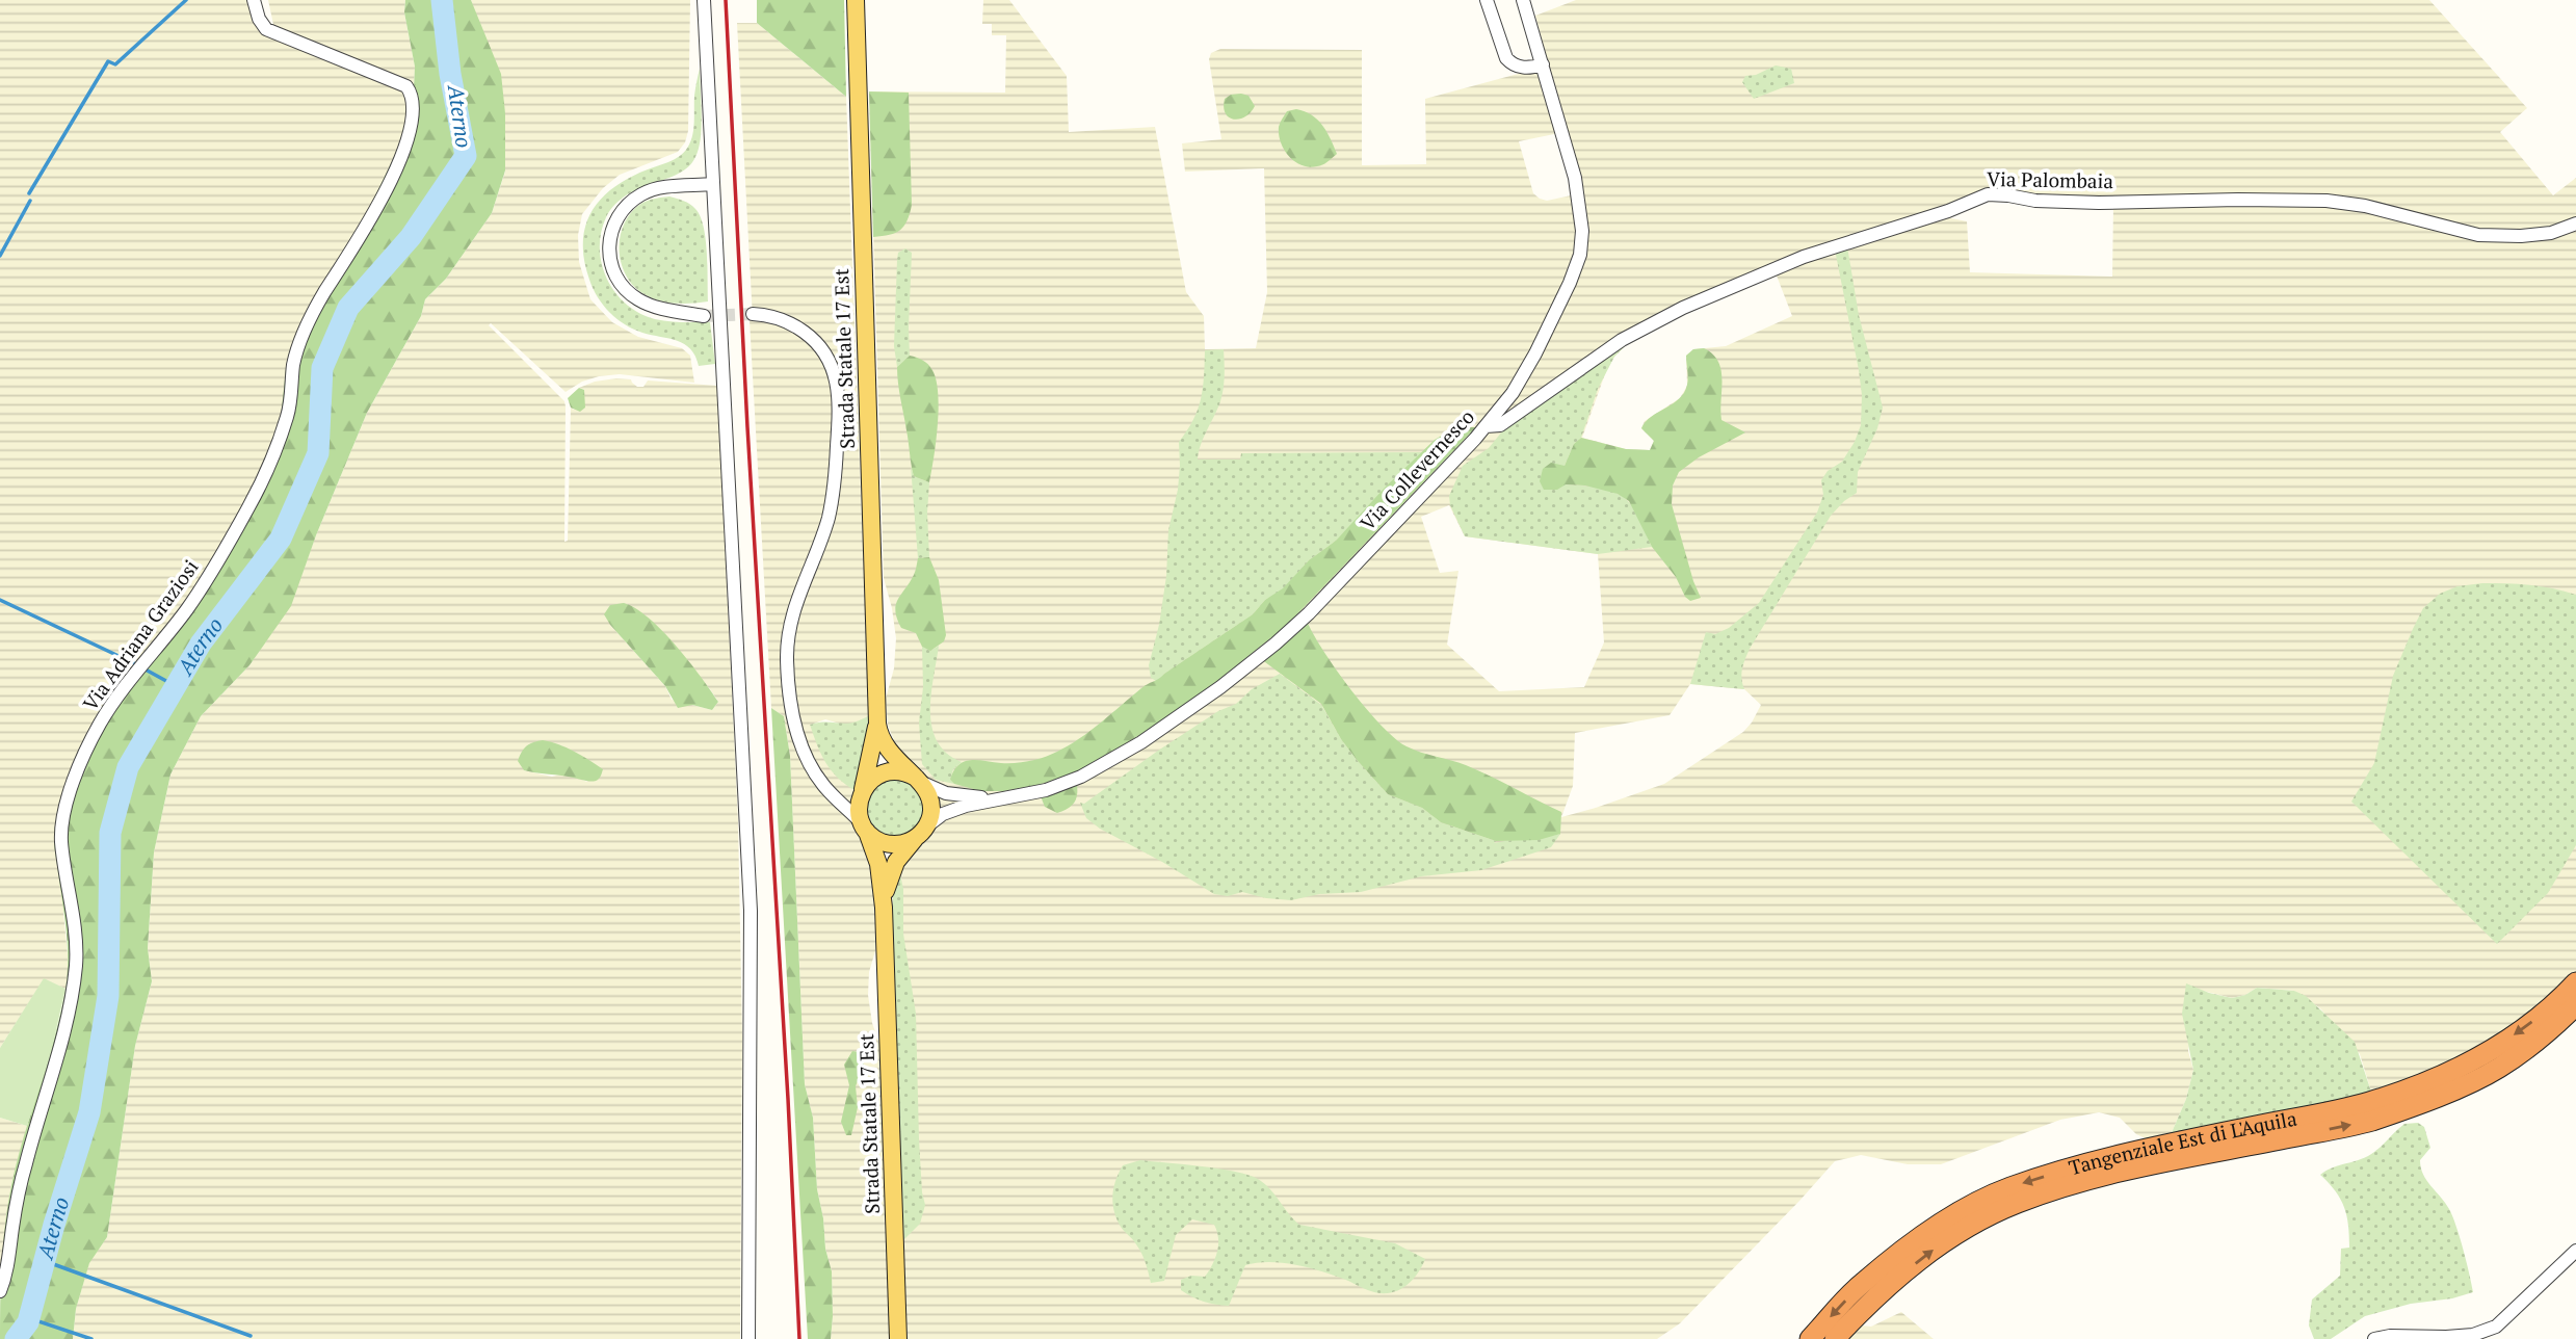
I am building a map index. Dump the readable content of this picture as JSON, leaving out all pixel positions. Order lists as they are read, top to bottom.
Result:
{
  "streets": {
    "highway": ["Tangenziale Est di L'Aquila"],
    "main road": ["Strada Statale 17 Est"],
    "street": ["Via Palombaia", "Via Collevernesco", "Via Adriana Graziosi"]
  },
  "crossings": [
    ["Via Palombaia", "Via Collevernesco"],
    ["Strada Statale 17 Est", "Via Collevernesco"]
  ],
  "water": ["Aterno"]
}
